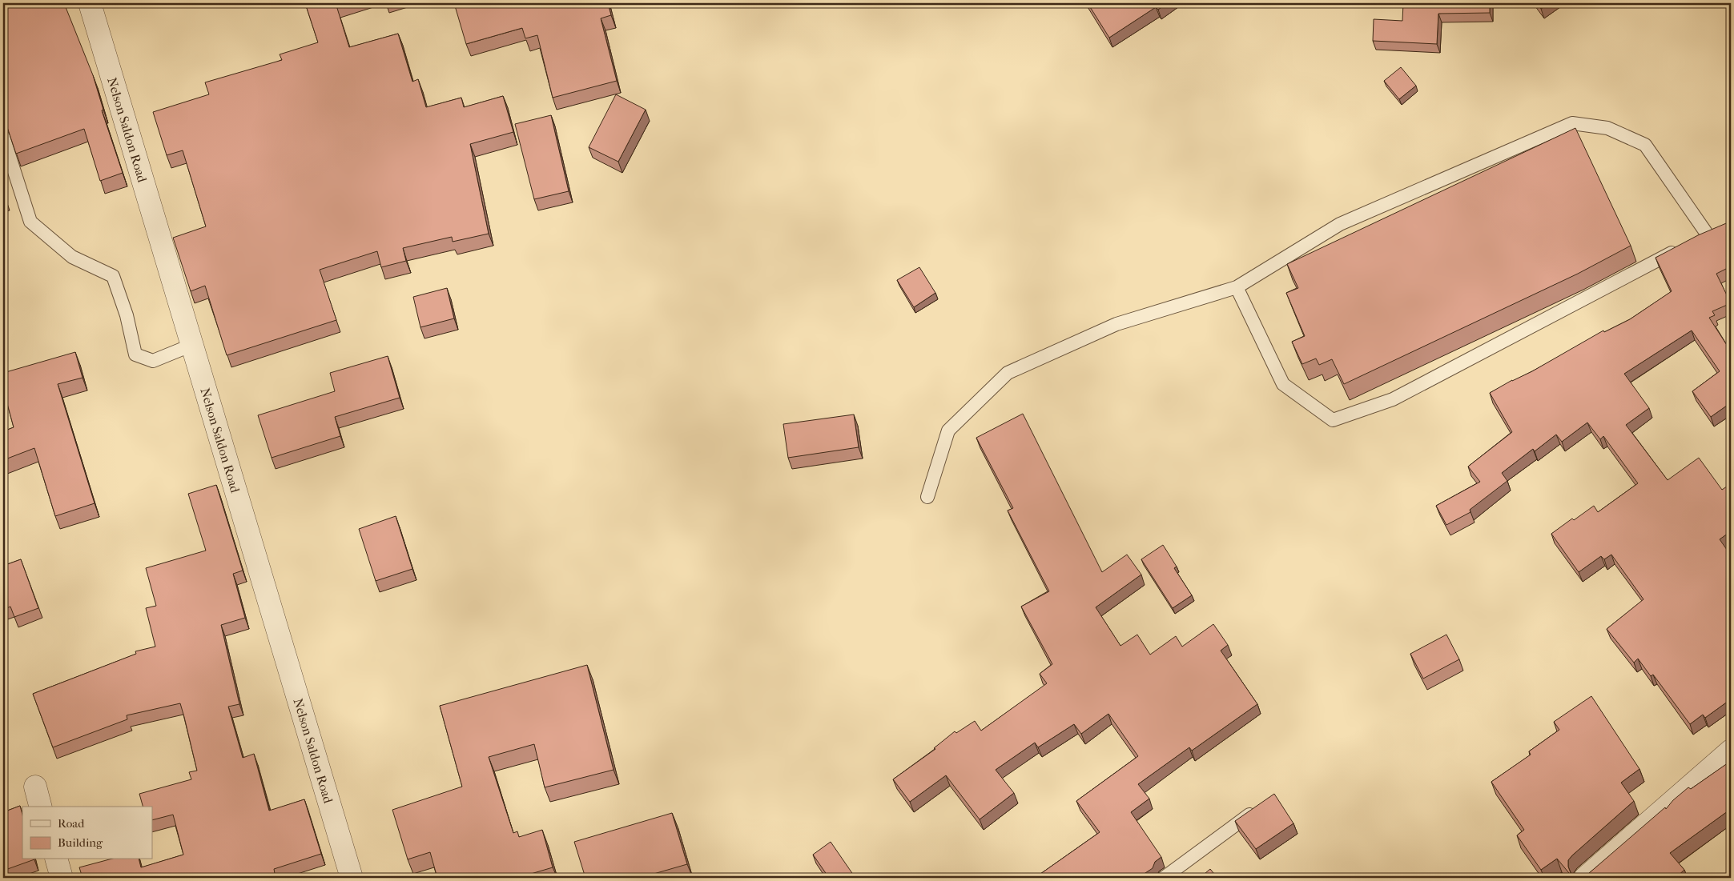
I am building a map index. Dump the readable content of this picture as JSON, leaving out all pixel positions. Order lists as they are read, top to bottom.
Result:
{
  "streets": {
    "street": ["Nelson Saldon Road"]
  },
  "legend": ["Road", "Building"]
}
